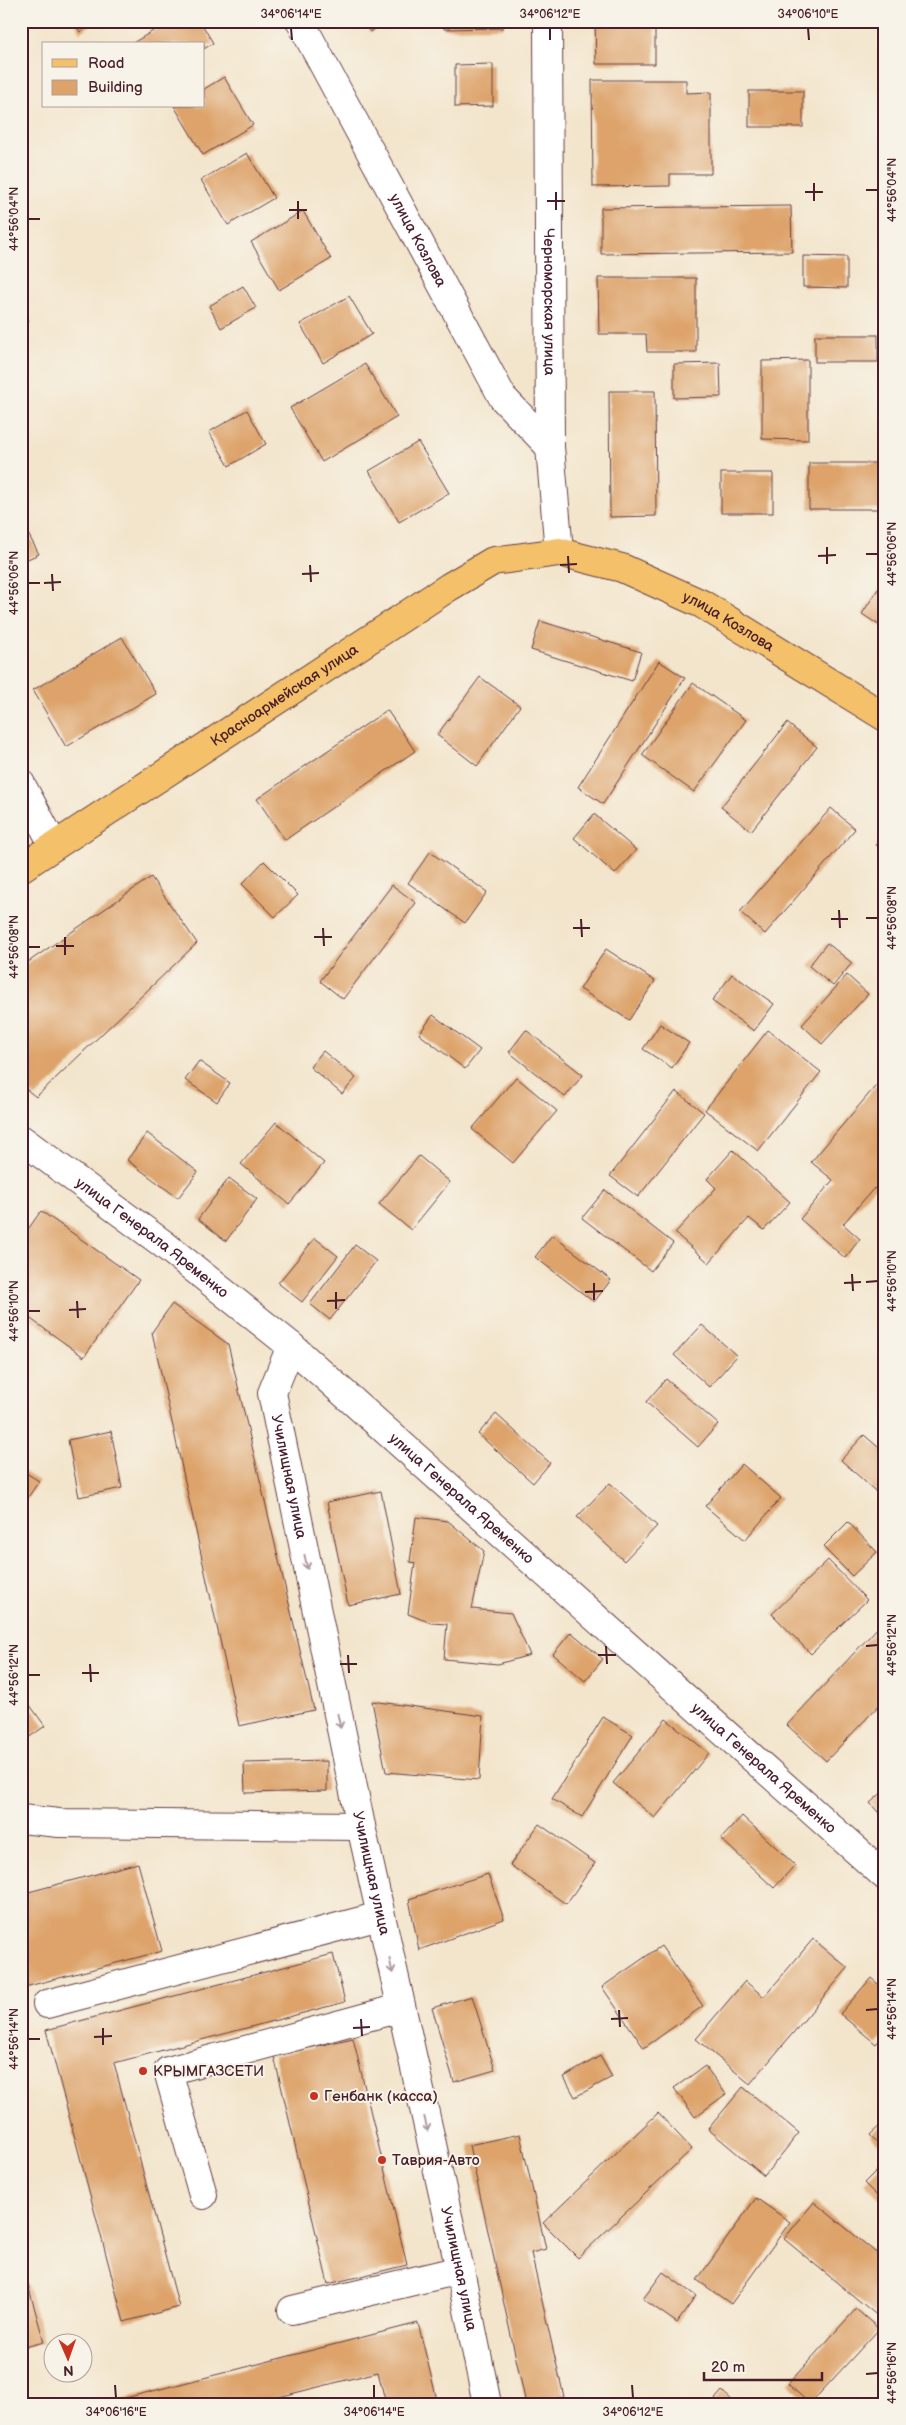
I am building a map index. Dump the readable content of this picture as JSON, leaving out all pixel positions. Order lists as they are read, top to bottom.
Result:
{
  "streets": {
    "main road": ["улица Козлова", "Красноармейская улица"],
    "street": ["Черноморская улица", "улица Генерала Яременко", "Училищная улица"]
  },
  "crossings": [
    ["улица Козлова", "Черноморская улица"],
    ["улица Козлова", "Красноармейская улица"],
    ["Черноморская улица", "Красноармейская улица"],
    ["улица Генерала Яременко", "Училищная улица"]
  ],
  "one_way": ["Училищная улица"],
  "places": ["КРЫМГАЗСЕТИ", "Генбанк (касса)", "Таврия-Авто"],
  "legend": ["Road", "Building"],
  "scale_bar": "20 m",
  "north": "bottom",
  "coordinates": [
    "34°06'14\"E",
    "34°06'12\"E",
    "34°06'10\"E",
    "44°56'04\"N",
    "44°56'06\"N",
    "44°56'08\"N",
    "44°56'10\"N",
    "44°56'12\"N",
    "44°56'14\"N",
    "44°56'16\"N",
    "34°06'16\"E"
  ]
}
